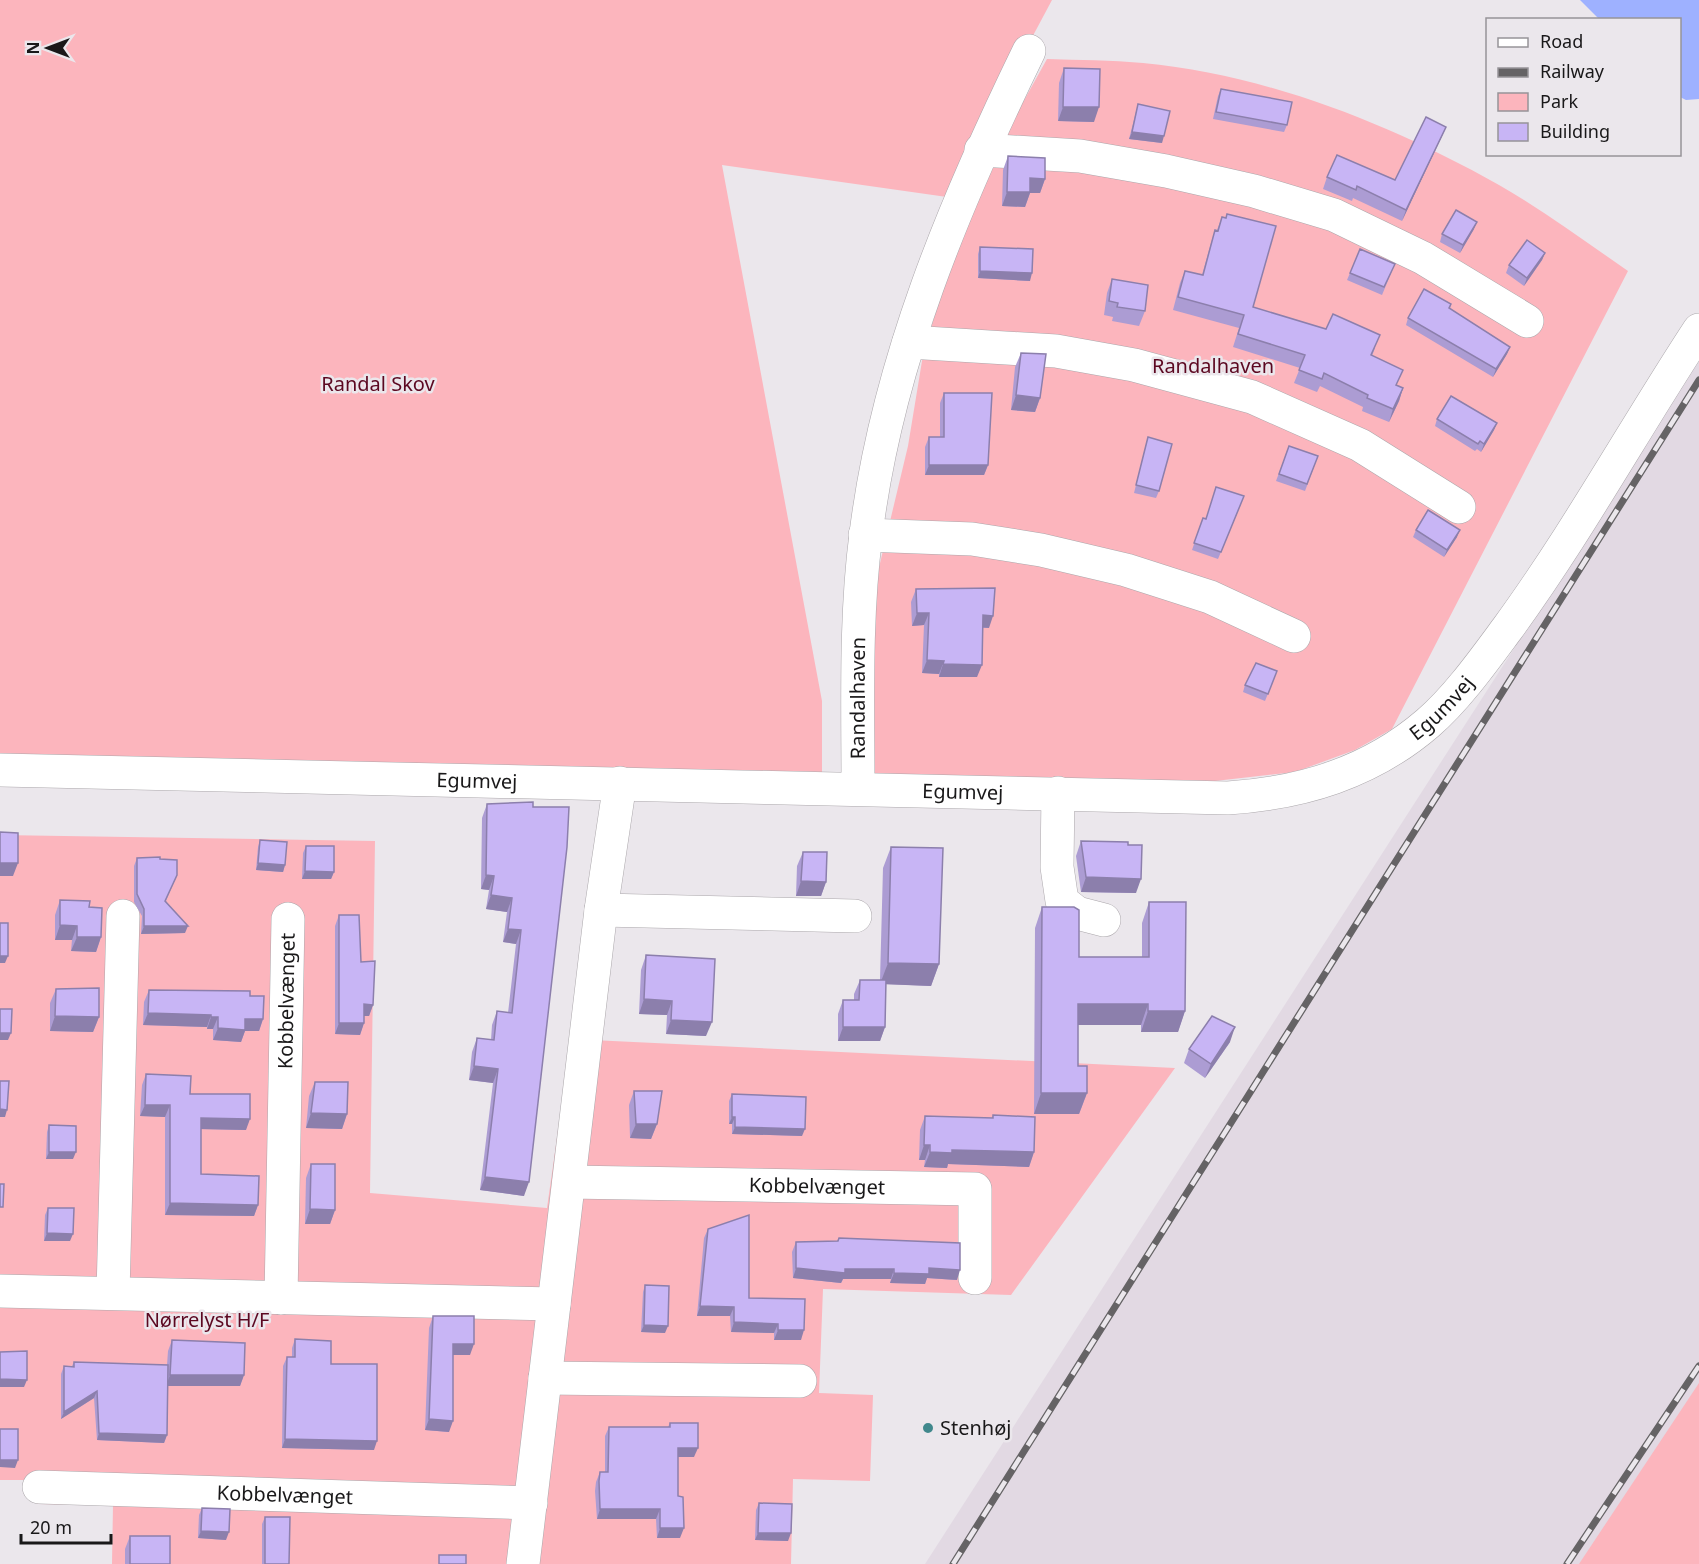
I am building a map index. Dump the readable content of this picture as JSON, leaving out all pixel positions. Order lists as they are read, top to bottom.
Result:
{
  "streets": {
    "street": ["Randalhaven", "Egumvej", "Kobbelvænget"]
  },
  "crossings": [
    ["Randalhaven", "Egumvej"]
  ],
  "parks": ["Randalhaven", "Randal Skov", "Nørrelyst H/F"],
  "places": ["Stenhøj"],
  "legend": [
    "Road",
    "Railway",
    "Park",
    "Building"
  ],
  "scale_bar": "20 m",
  "north": "left"
}
